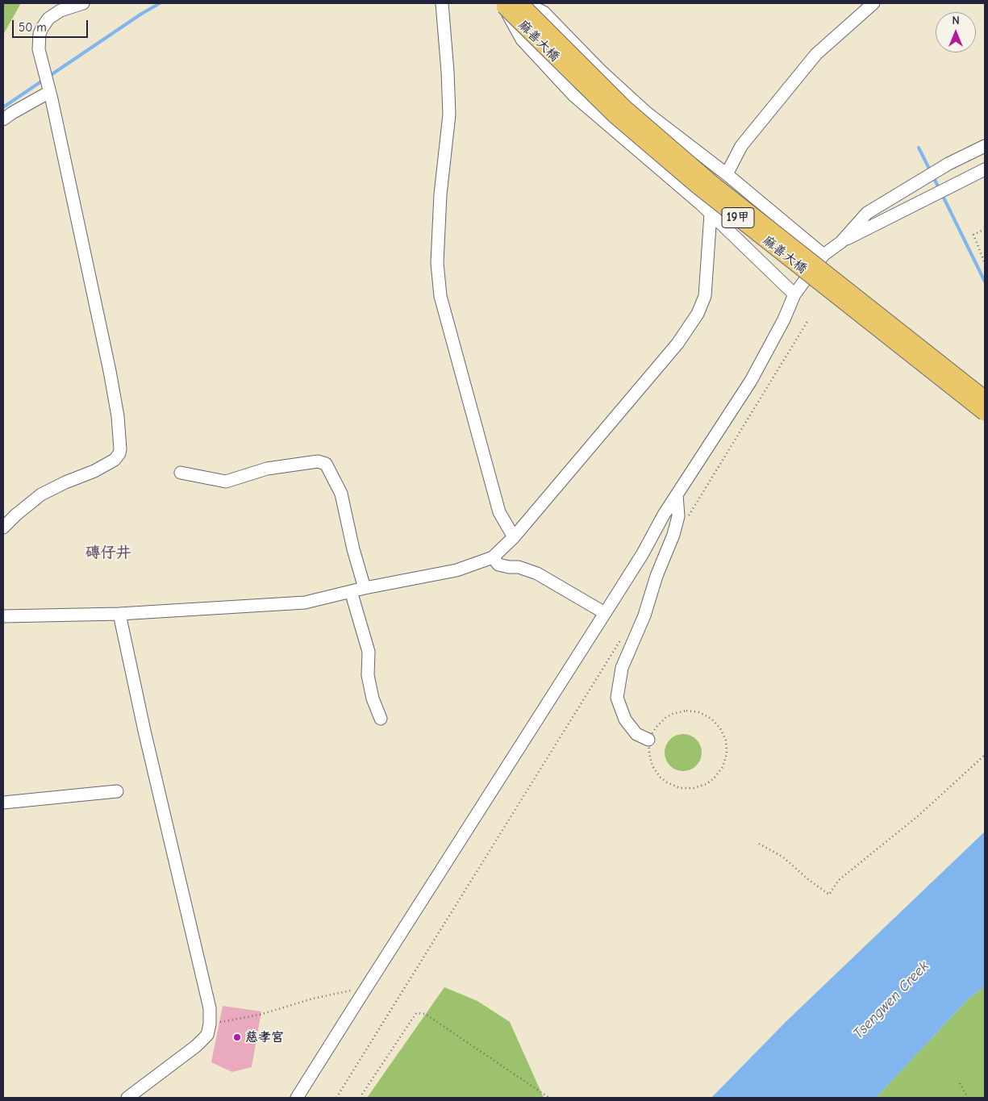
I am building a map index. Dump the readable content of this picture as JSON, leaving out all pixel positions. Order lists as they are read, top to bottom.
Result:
{
  "streets": {
    "main road": ["麻善大橋", "19甲"]
  },
  "districts": ["磚仔井"],
  "water": ["Tsengwen Creek"],
  "places": ["慈孝宮"],
  "scale_bar": "50 m",
  "north": "top"
}
